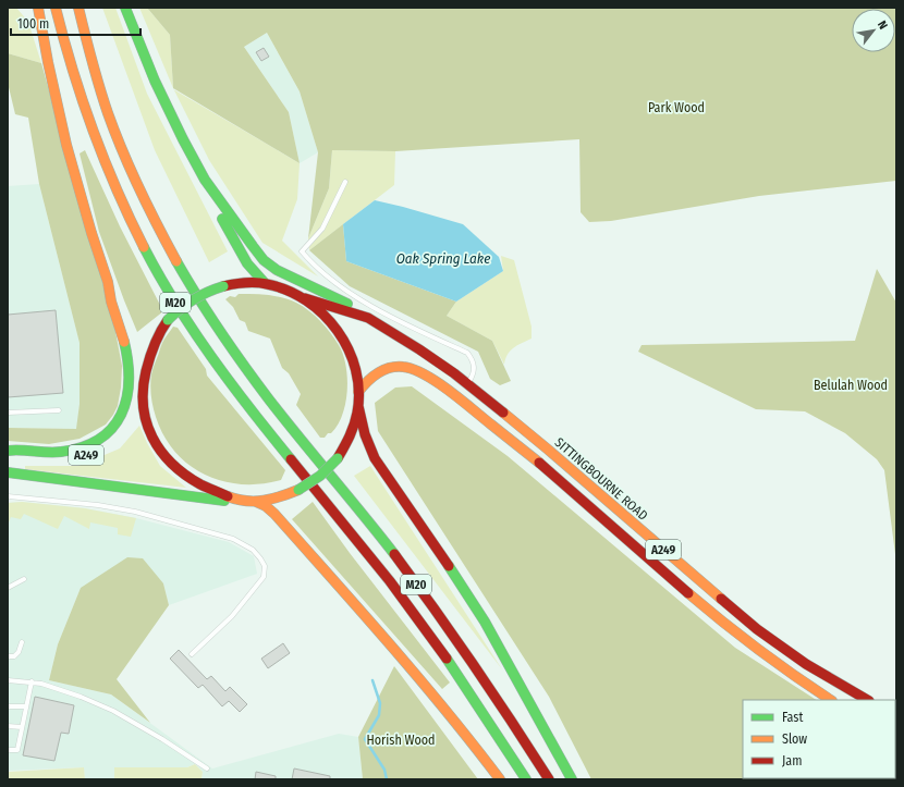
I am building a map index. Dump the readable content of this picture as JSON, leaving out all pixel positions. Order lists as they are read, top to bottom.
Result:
{
  "streets": {
    "highway": ["M20", "A249", "SITTINGBOURNE ROAD"]
  },
  "water": ["Oak Spring Lake"],
  "parks": ["Park Wood", "Belulah Wood", "Horish Wood"],
  "legend": ["Fast", "Slow", "Jam"],
  "scale_bar": "100 m",
  "north": "top right"
}
